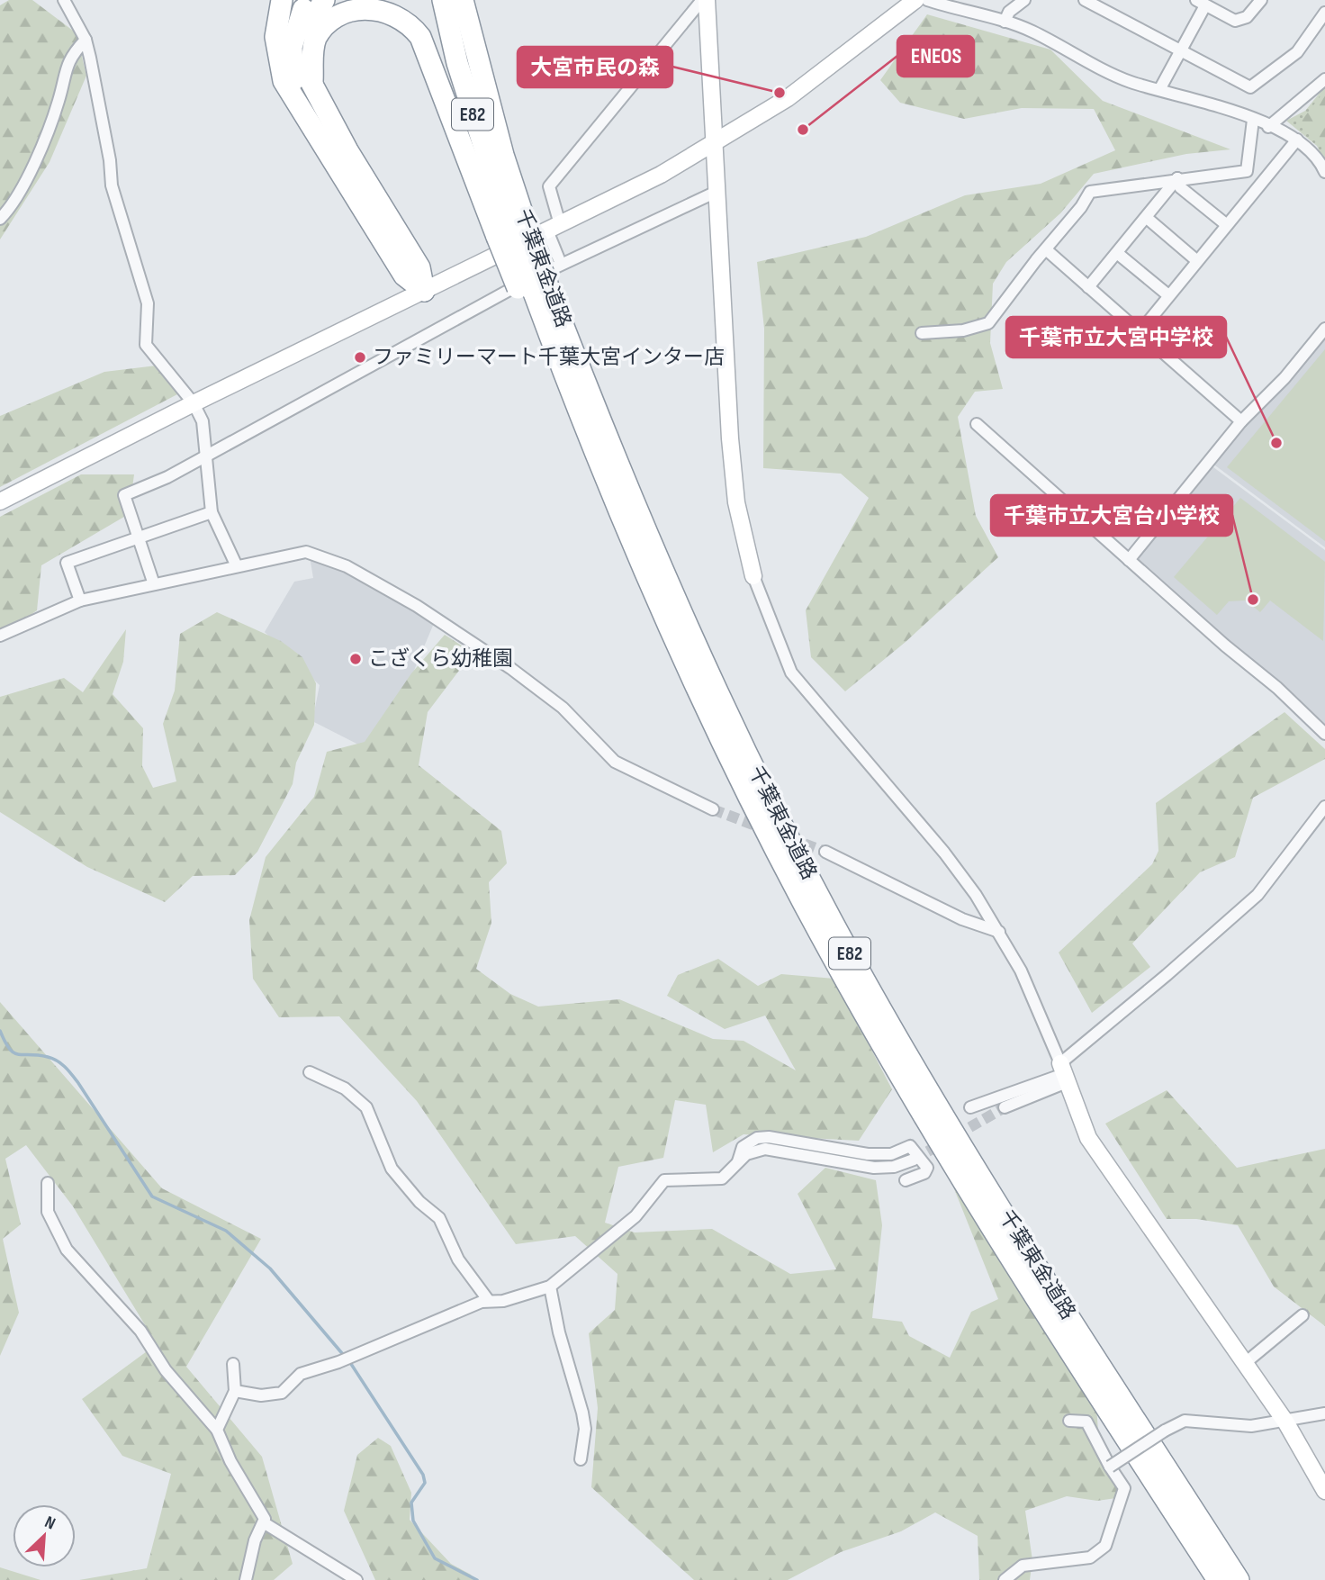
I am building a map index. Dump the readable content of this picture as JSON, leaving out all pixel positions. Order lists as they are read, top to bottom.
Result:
{
  "streets": {
    "highway": ["E82", "千葉東金道路"]
  },
  "places": [
    "大宮市民の森",
    "ENEOS",
    "ファミリーマート千葉大宮インター店",
    "千葉市立大宮中学校",
    "千葉市立大宮台小学校",
    "こざくら幼稚園"
  ],
  "north": "top right"
}
